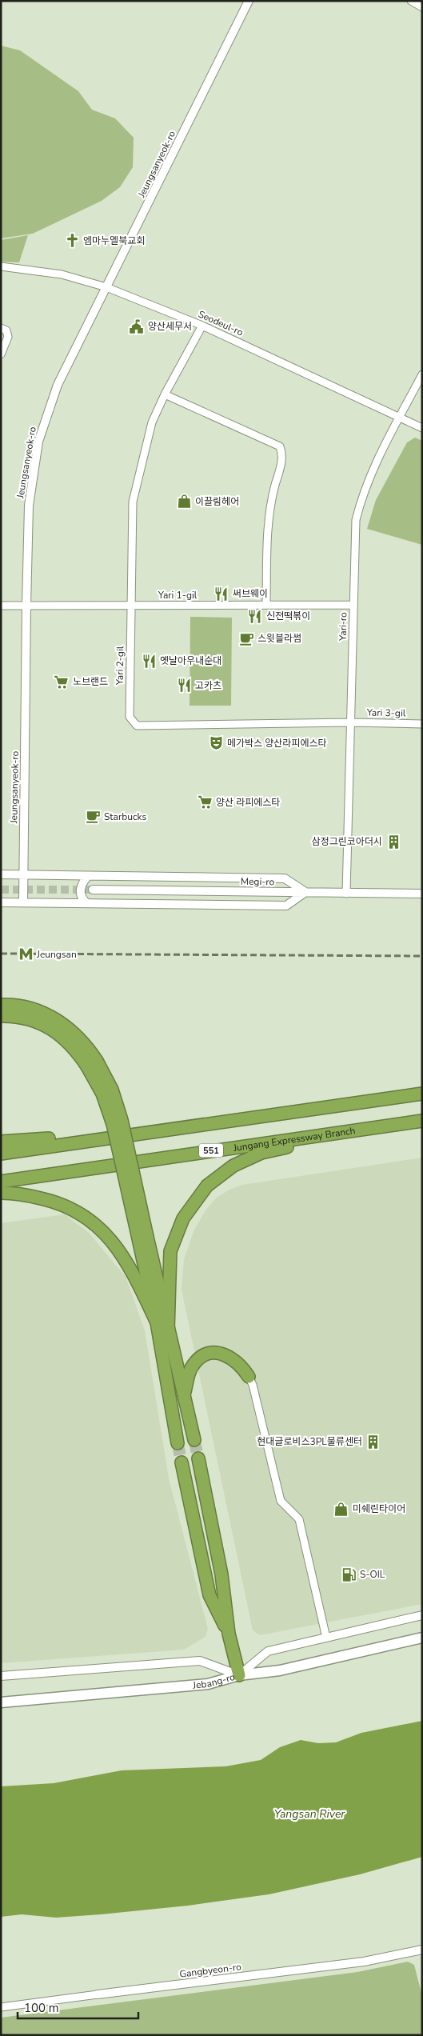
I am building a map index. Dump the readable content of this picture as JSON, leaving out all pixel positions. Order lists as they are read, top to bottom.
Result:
{
  "streets": {
    "highway": ["Jungang Expressway Branch", "551"],
    "main road": ["Jebang-ro"],
    "street": [
      "Jeungsanyeok-ro",
      "Seodeul-ro",
      "Yari 1-gil",
      "Yari-ro",
      "Yari 2-gil",
      "Yari 3-gil",
      "Megi-ro",
      "Gangbyeon-ro"
    ]
  },
  "crossings": [
    ["Jeungsanyeok-ro", "Seodeul-ro"],
    ["Jeungsanyeok-ro", "Yari 1-gil"],
    ["Seodeul-ro", "Yari-ro"],
    ["Seodeul-ro", "Yari 2-gil"],
    ["Yari 1-gil", "Yari-ro"],
    ["Yari 1-gil", "Yari 2-gil"],
    ["Yari-ro", "Yari 2-gil"],
    ["Yari-ro", "Yari 3-gil"],
    ["Yari-ro", "Megi-ro"],
    ["Yari 2-gil", "Yari 3-gil"]
  ],
  "water": ["Yangsan River"],
  "places": {
    "church": ["엠마누엘북교회"],
    "public building": ["양산세무서"],
    "shop": ["이끌림헤어", "미쉐린타이어"],
    "restaurant": [
      "써브웨이",
      "신전떡볶이",
      "옛날아우내순대",
      "고카츠"
    ],
    "cafe": ["스윗블라썸", "Starbucks"],
    "supermarket": ["노브랜드", "양산 라피에스타"],
    "theatre": ["메가박스 양산라피에스타"],
    "building": ["삼정그린코아더시", "현대글로비스3PL물류센터"],
    "metro station": ["Jeungsan"],
    "fuel station": ["S-OIL"]
  },
  "scale_bar": "100 m"
}
